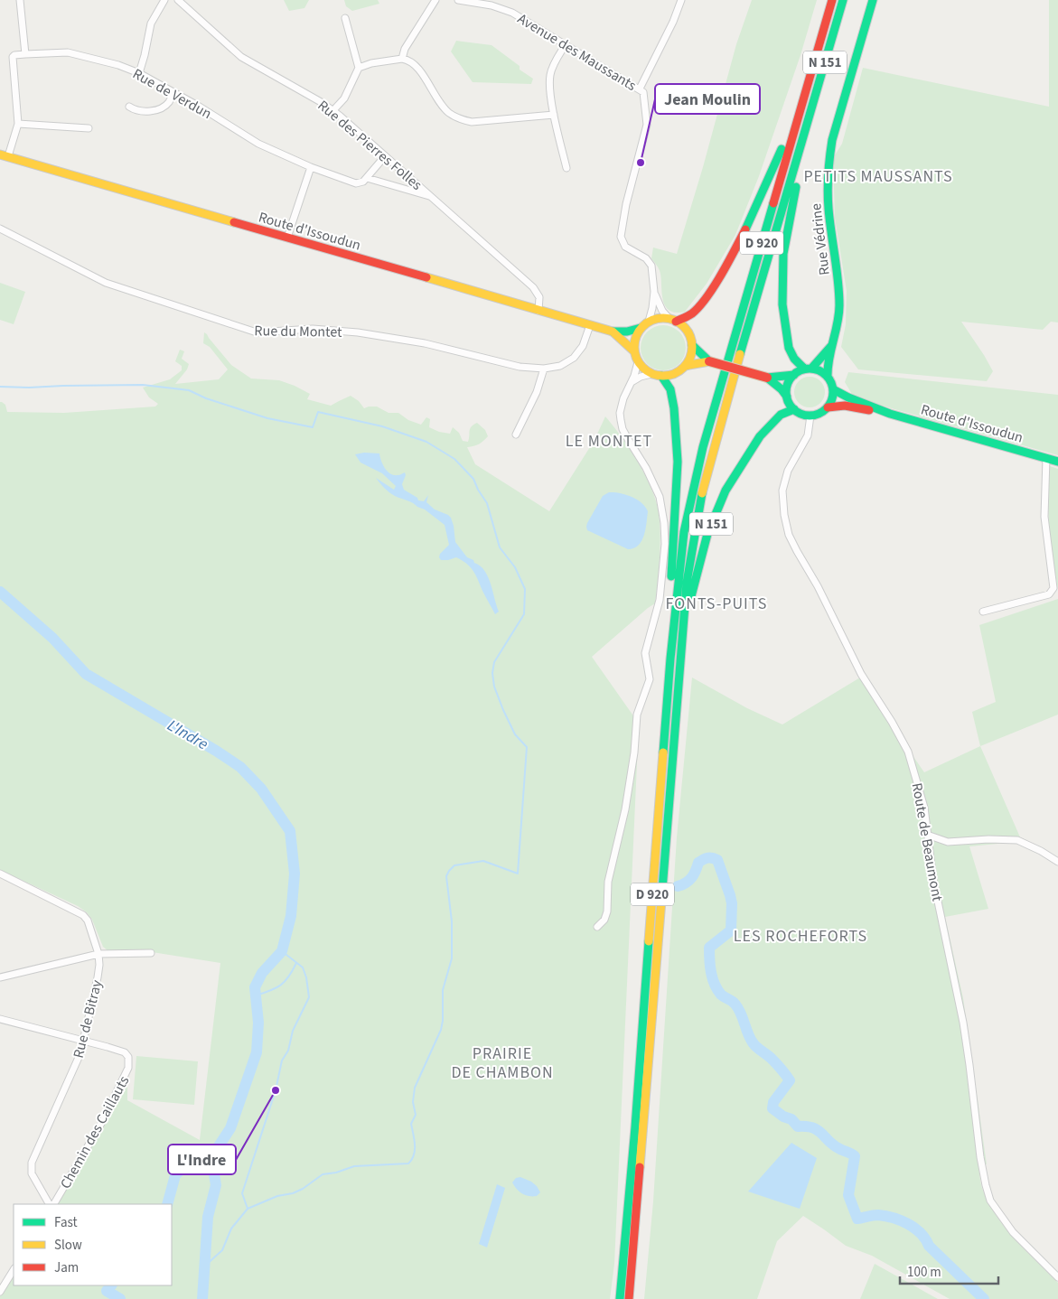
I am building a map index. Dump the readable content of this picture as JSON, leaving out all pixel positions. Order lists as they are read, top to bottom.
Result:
{
  "streets": {
    "main road": [
      "N 151",
      "Route d'Issoudun",
      "Rue Védrine",
      "D 920"
    ],
    "street": [
      "Avenue des Maussants",
      "Rue de Verdun",
      "Rue des Pierres Folles",
      "Rue du Montet",
      "Route de Beaumont",
      "Rue de Bitray",
      "Chemin des Caillauts"
    ]
  },
  "crossings": [
    ["N 151", "Route d'Issoudun"],
    ["N 151", "Rue Védrine"],
    ["N 151", "D 920"],
    ["N 151", "Route de Beaumont"],
    ["Rue de Verdun", "Rue des Pierres Folles"],
    ["Rue des Pierres Folles", "Route d'Issoudun"],
    ["Route d'Issoudun", "Rue Védrine"],
    ["Route d'Issoudun", "D 920"],
    ["Route d'Issoudun", "Rue du Montet"],
    ["Route d'Issoudun", "Route de Beaumont"],
    ["Rue Védrine", "D 920"],
    ["Rue Védrine", "Route de Beaumont"],
    ["D 920", "Route de Beaumont"],
    ["Rue de Bitray", "Chemin des Caillauts"]
  ],
  "districts": [
    "PETITS MAUSSANTS",
    "LE MONTET",
    "FONTS-PUITS",
    "LES ROCHEFORTS",
    "PRAIRIE DE CHAMBON"
  ],
  "water": ["L'Indre"],
  "places": ["Jean Moulin", "L'Indre"],
  "legend": ["Fast", "Slow", "Jam"],
  "scale_bar": "100 m"
}
